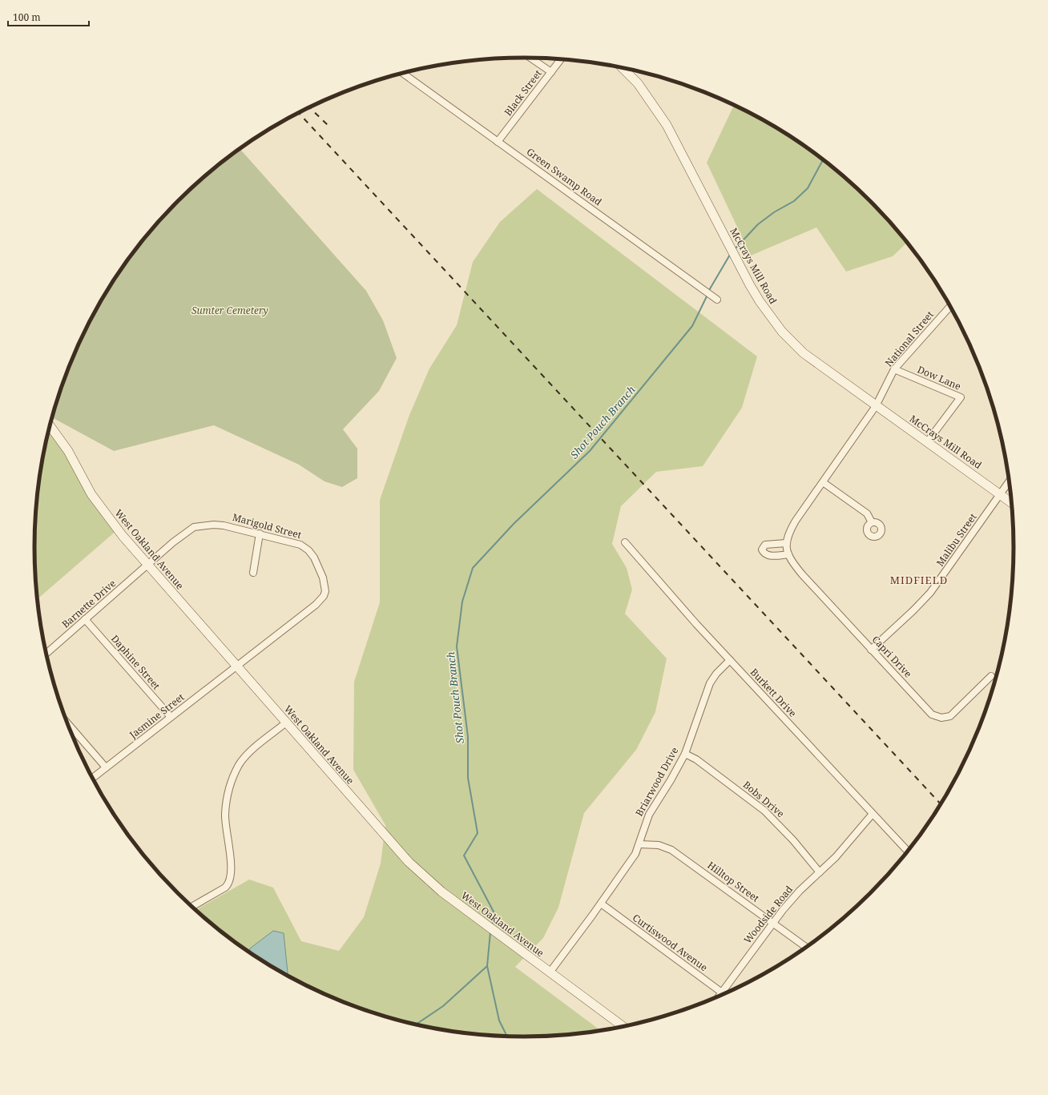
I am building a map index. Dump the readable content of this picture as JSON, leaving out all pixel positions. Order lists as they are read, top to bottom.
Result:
{
  "streets": {
    "street": [
      "Black Street",
      "Green Swamp Road",
      "McCrays Mill Road",
      "National Street",
      "Dow Lane",
      "Marigold Street",
      "Malibu Street",
      "West Oakland Avenue",
      "Barnette Drive",
      "Capri Drive",
      "Daphine Street",
      "Burkett Drive",
      "Jasmine Street",
      "Briarwood Drive",
      "Bobs Drive",
      "Hilltop Street",
      "Woodside Road",
      "Curtiswood Avenue"
    ]
  },
  "crossings": [
    ["Black Street", "Green Swamp Road"],
    ["McCrays Mill Road", "National Street"],
    ["McCrays Mill Road", "Dow Lane"],
    ["McCrays Mill Road", "Malibu Street"],
    ["National Street", "Dow Lane"],
    ["Marigold Street", "West Oakland Avenue"],
    ["Marigold Street", "Barnette Drive"],
    ["Marigold Street", "Jasmine Street"],
    ["Malibu Street", "Capri Drive"],
    ["West Oakland Avenue", "Barnette Drive"],
    ["West Oakland Avenue", "Jasmine Street"],
    ["West Oakland Avenue", "Briarwood Drive"],
    ["Barnette Drive", "Daphine Street"],
    ["Daphine Street", "Jasmine Street"],
    ["Burkett Drive", "Briarwood Drive"],
    ["Burkett Drive", "Woodside Road"],
    ["Briarwood Drive", "Bobs Drive"],
    ["Briarwood Drive", "Hilltop Street"],
    ["Briarwood Drive", "Curtiswood Avenue"],
    ["Bobs Drive", "Woodside Road"],
    ["Hilltop Street", "Woodside Road"],
    ["Woodside Road", "Curtiswood Avenue"]
  ],
  "districts": ["MIDFIELD"],
  "water": ["Shot Pouch Branch"],
  "parks": ["Sumter Cemetery"],
  "scale_bar": "100 m"
}
